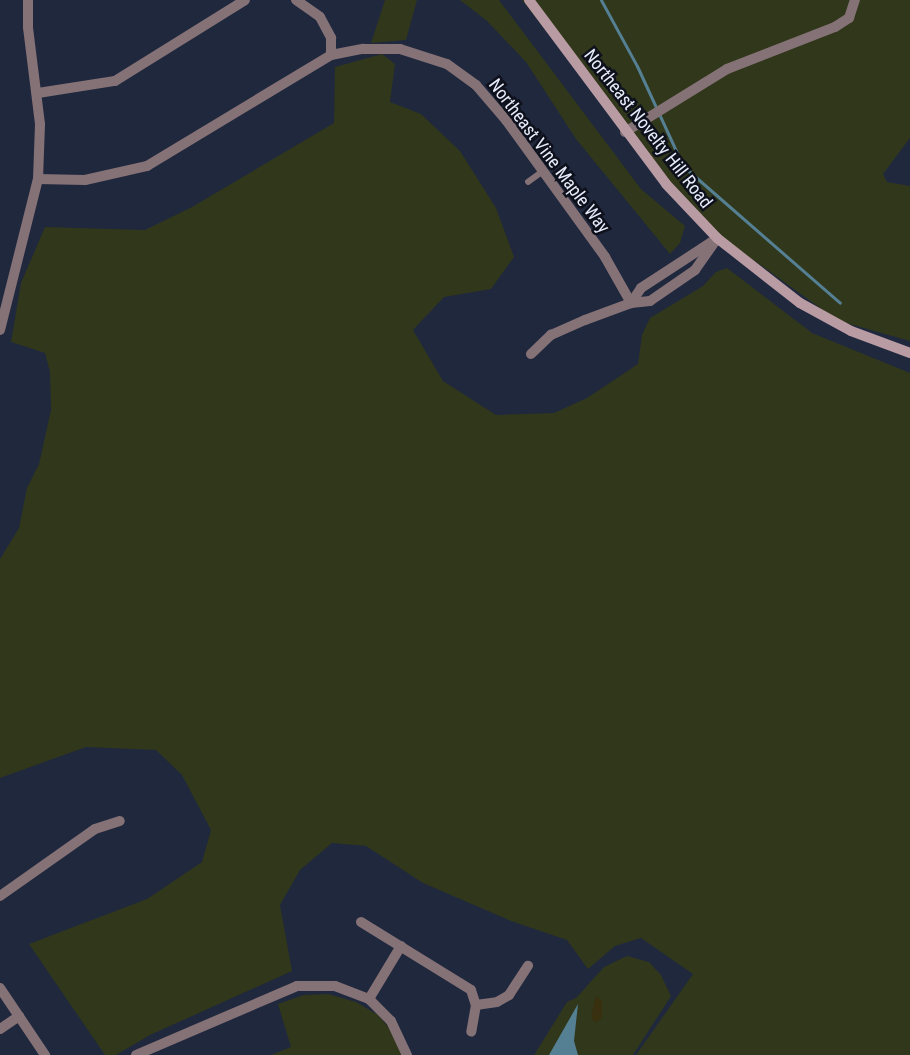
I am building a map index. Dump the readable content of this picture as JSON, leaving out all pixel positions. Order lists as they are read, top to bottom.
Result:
{
  "streets": {
    "main road": ["Northeast Novelty Hill Road"],
    "street": ["Northeast Vine Maple Way"]
  }
}
